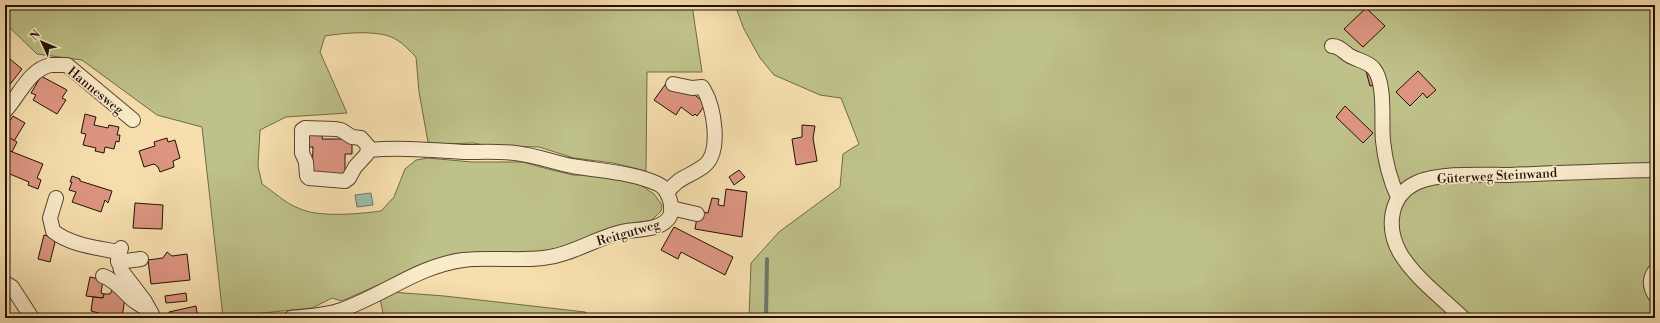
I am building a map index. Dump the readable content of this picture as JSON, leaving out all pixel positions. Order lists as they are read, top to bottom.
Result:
{
  "streets": {
    "street": ["Hannesweg", "Güterweg Steinwand", "Reitgutweg"]
  },
  "north": "top left"
}
